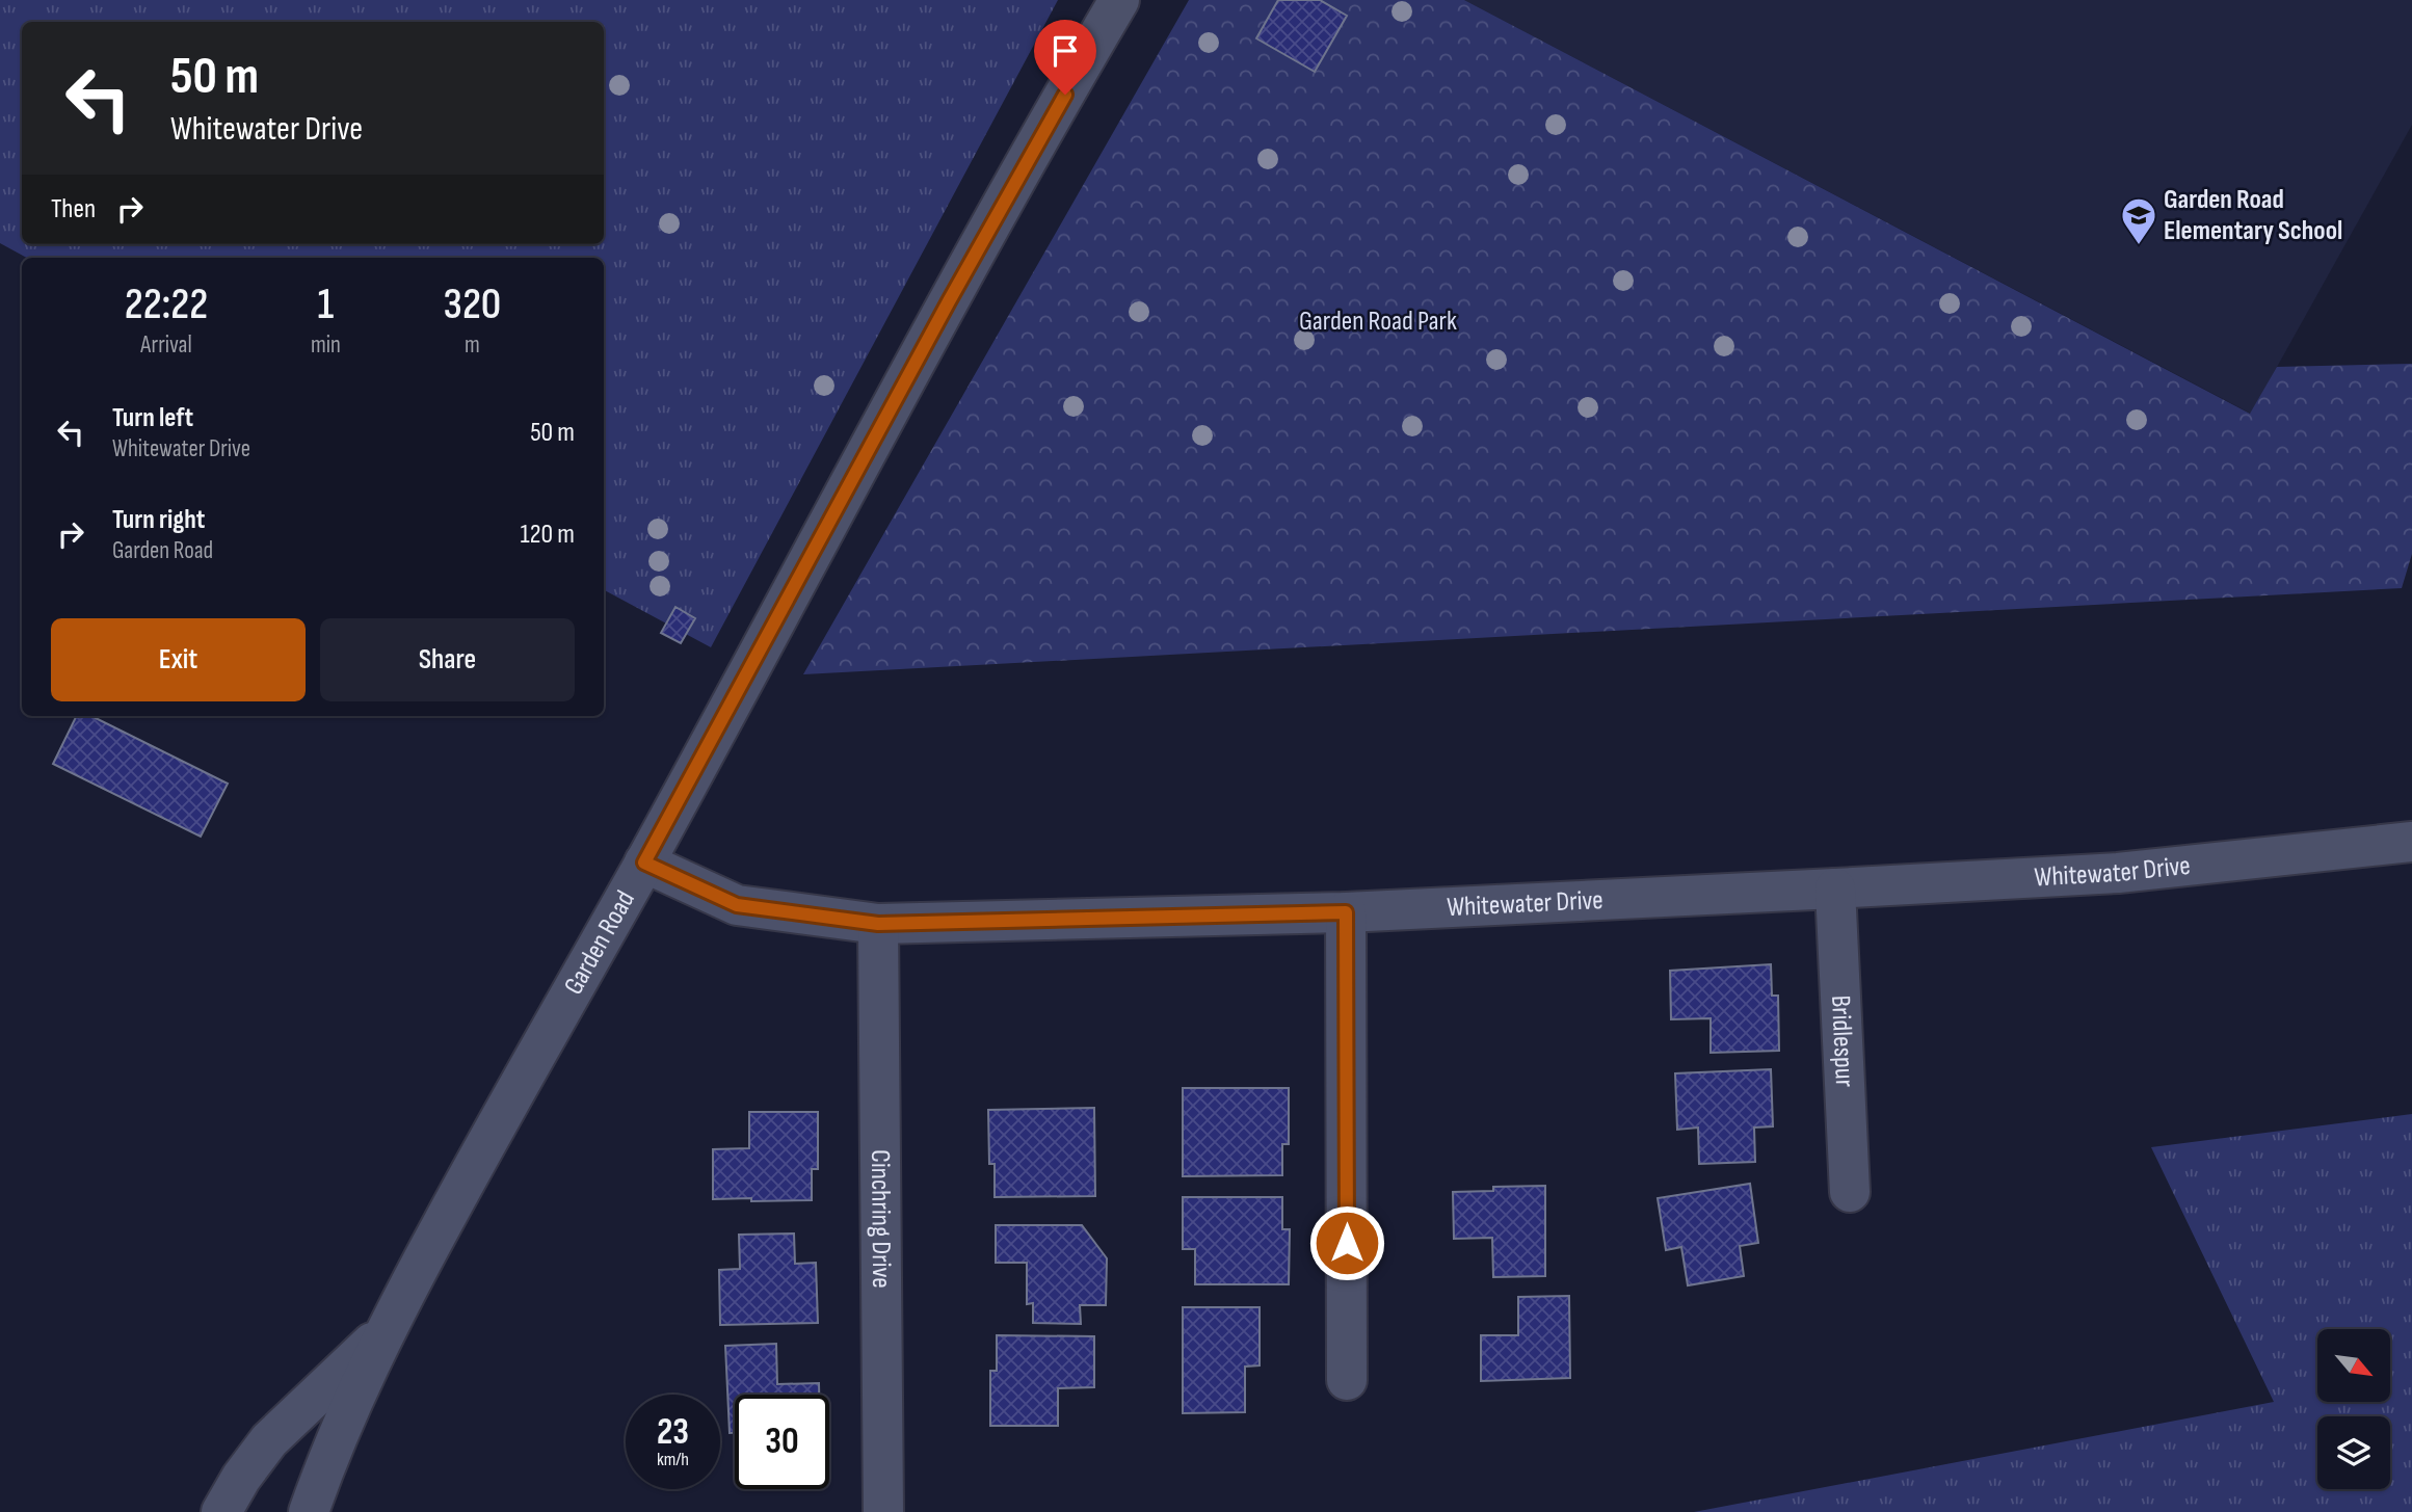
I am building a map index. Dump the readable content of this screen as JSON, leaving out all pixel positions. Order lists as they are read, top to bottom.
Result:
{
  "streets": {
    "street": [
      "Whitewater Drive",
      "Garden Road",
      "Bridlespur",
      "Cinchring Drive"
    ]
  },
  "crossings": [
    ["Whitewater Drive", "Garden Road"],
    ["Whitewater Drive", "Bridlespur"],
    ["Whitewater Drive", "Cinchring Drive"]
  ],
  "parks": ["Garden Road Park"],
  "places": {
    "school or university": ["Garden Road Elementary School"]
  },
  "north": "bottom right",
  "page": {
    "turn": ["50 m", "Whitewater Drive"],
    "then": "Then",
    "eta": [
      "22:22",
      "Arrival",
      "1",
      "min",
      "320",
      "m"
    ],
    "list": [
      {
        "name": "Turn left",
        "note": "Whitewater Drive",
        "value": "50 m"
      },
      {
        "name": "Turn right",
        "note": "Garden Road",
        "value": "120 m"
      }
    ],
    "buttons": ["Exit", "Share"],
    "speed": "23 km/h",
    "limit": "30"
  }
}
